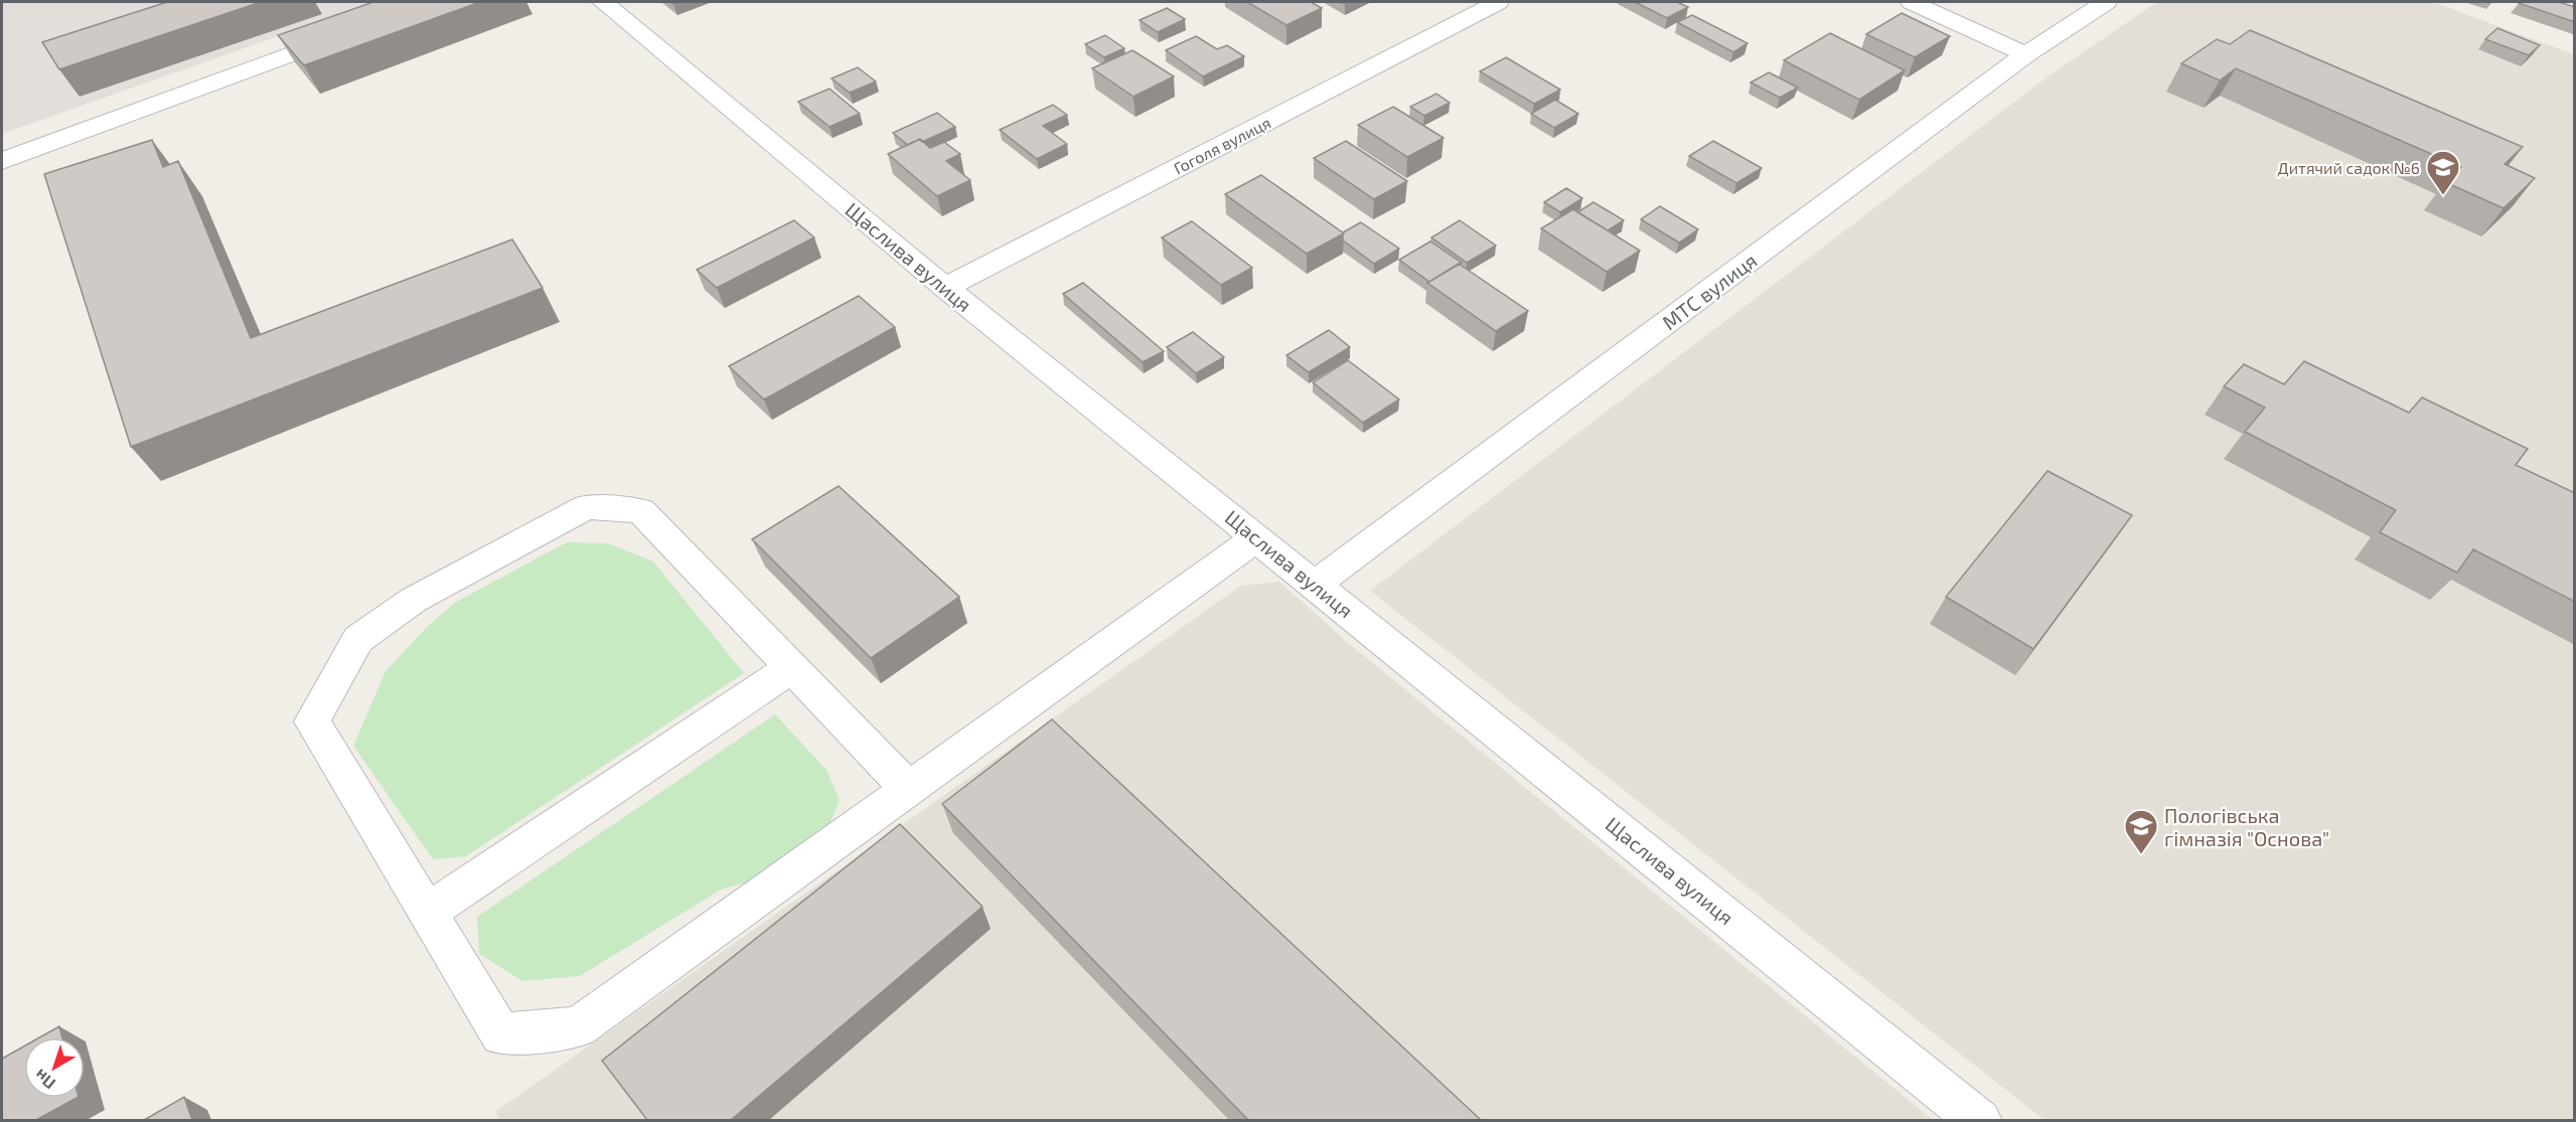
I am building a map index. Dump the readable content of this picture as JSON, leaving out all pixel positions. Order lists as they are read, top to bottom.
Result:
{
  "streets": {
    "street": ["Гоголя вулиця", "Щаслива вулиця", "МТС вулиця"]
  },
  "crossings": [
    ["Гоголя вулиця", "Щаслива вулиця"],
    ["Щаслива вулиця", "МТС вулиця"]
  ],
  "places": {
    "school or university": ["Дитячий садок №6", "Пологівська гімназія \"Основа\""]
  },
  "north": "bottom left"
}
